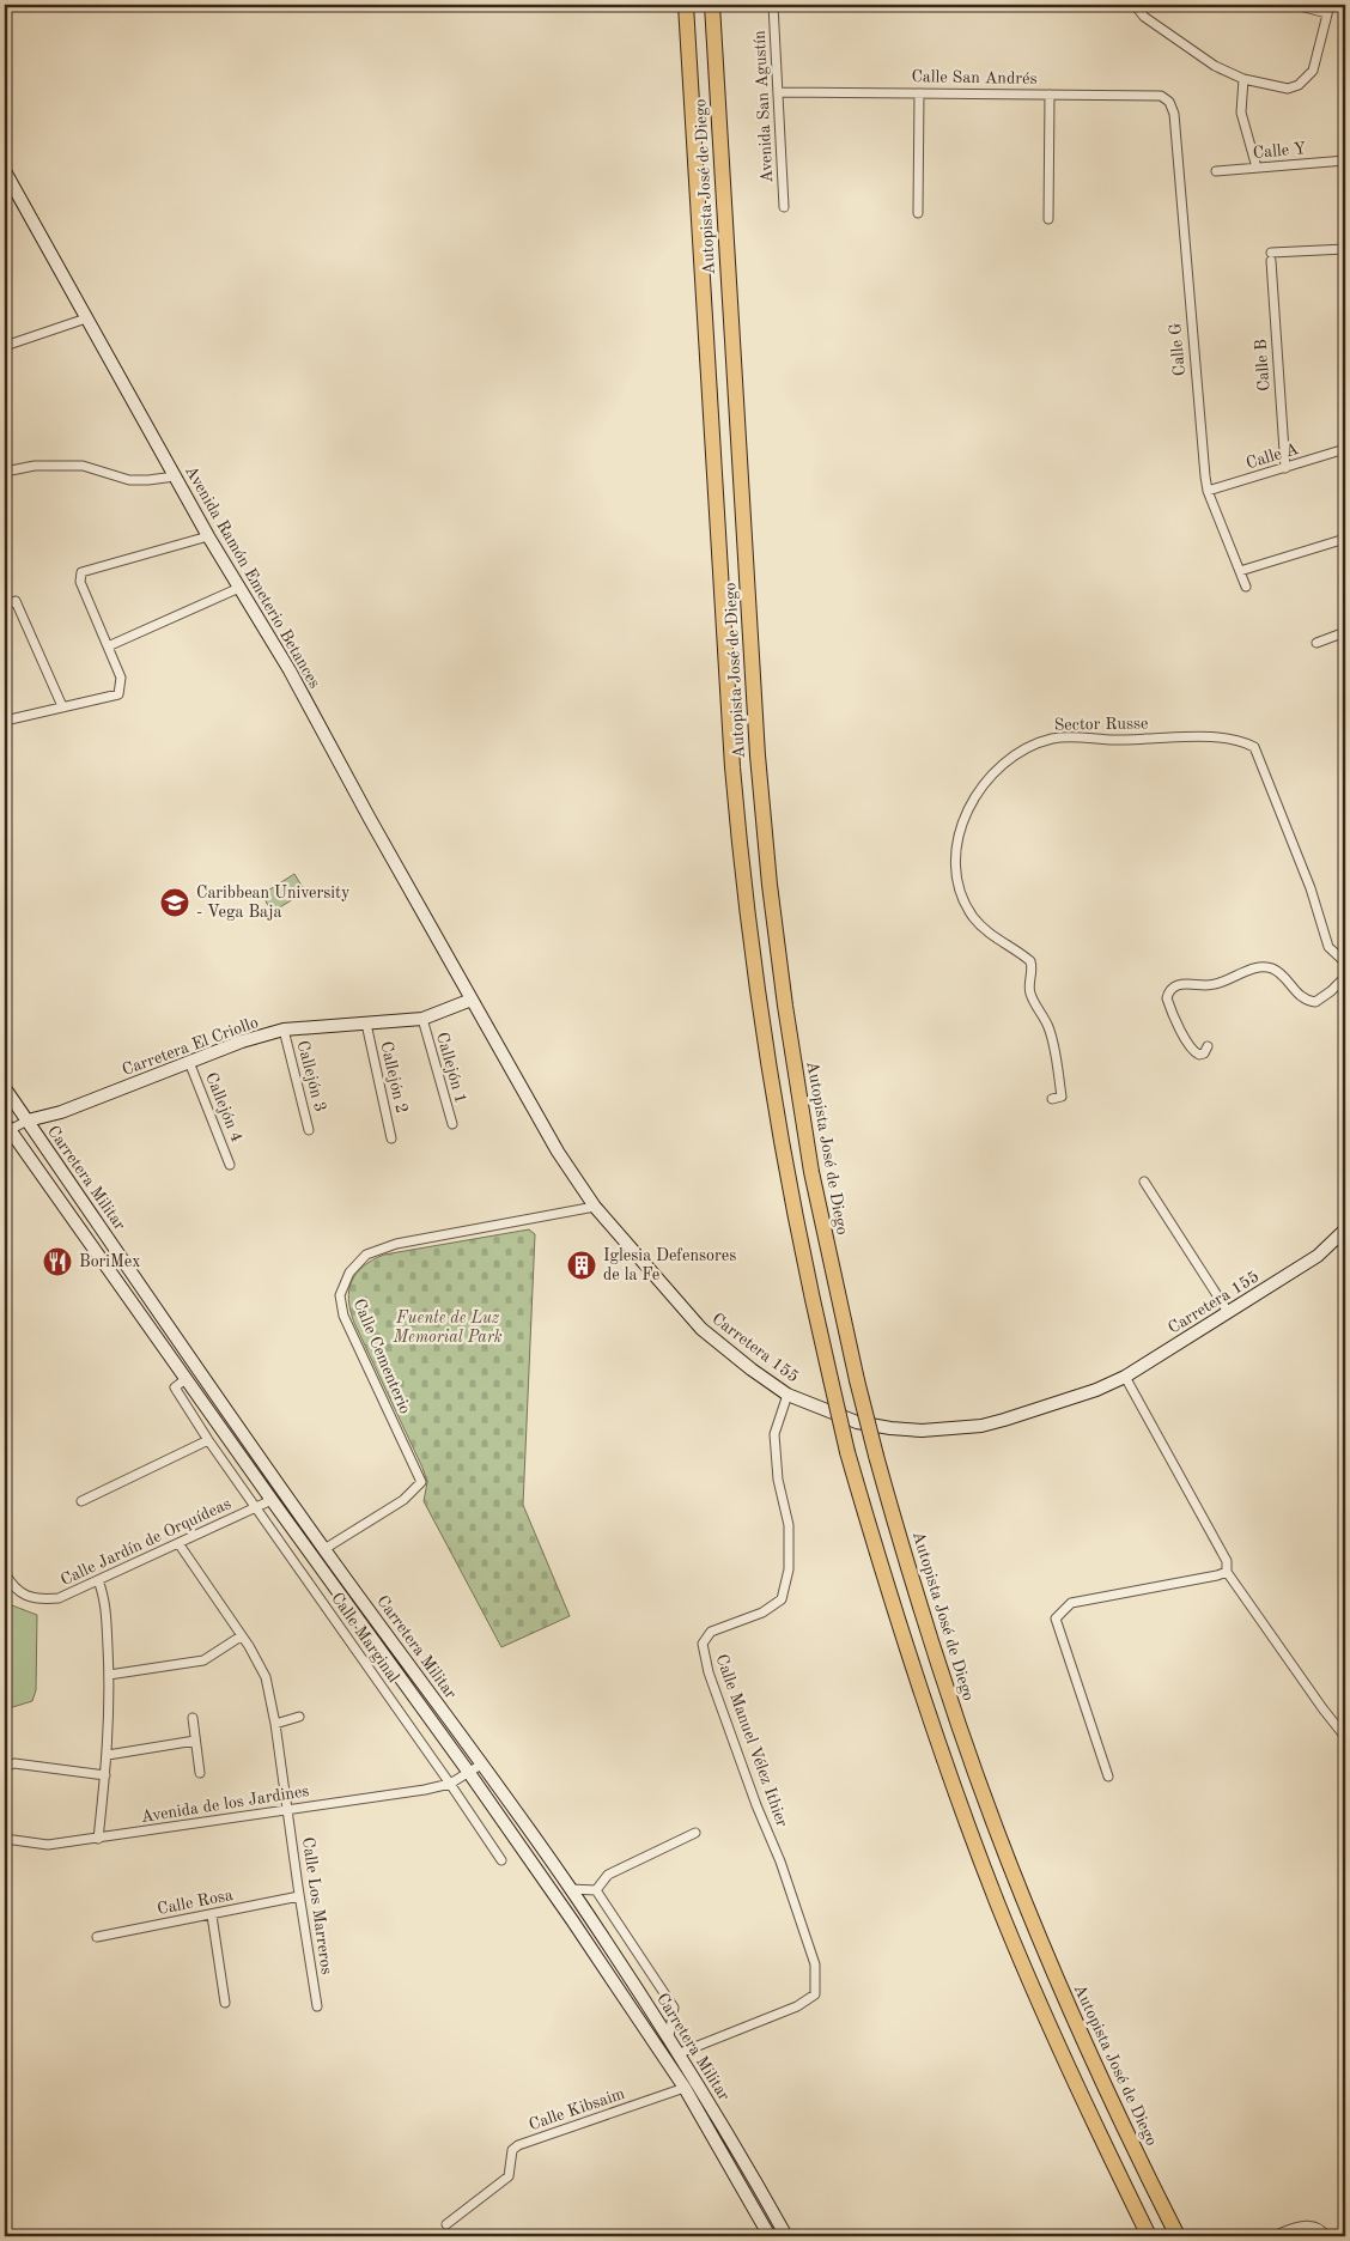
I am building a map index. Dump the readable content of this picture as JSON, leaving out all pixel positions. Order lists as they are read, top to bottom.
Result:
{
  "streets": {
    "highway": ["Autopista José de Diego"],
    "main road": [
      "Avenida Ramón Emeterio Betances",
      "Carretera El Criollo",
      "Carretera Militar",
      "Carretera 155"
    ],
    "street": [
      "Calle San Andrés",
      "Avenida San Agustín",
      "Calle Y",
      "Calle G",
      "Calle B",
      "Calle A",
      "Sector Russe",
      "Callejón 1",
      "Callejón 3",
      "Callejón 2",
      "Callejón 4",
      "Calle Cementerio",
      "Calle Jardín de Orquídeas",
      "Calle Marginal",
      "Calle Manuel Vélez Ithier",
      "Avenida de los Jardines",
      "Calle Rosa",
      "Calle Los Marreros",
      "Calle Kibsaim"
    ]
  },
  "crossings": [
    ["Calle San Andrés", "Avenida San Agustín"],
    ["Calle San Andrés", "Calle G"],
    ["Calle G", "Calle A"],
    ["Calle B", "Calle A"],
    ["Avenida Ramón Emeterio Betances", "Carretera El Criollo"],
    ["Avenida Ramón Emeterio Betances", "Carretera 155"],
    ["Carretera El Criollo", "Callejón 1"],
    ["Carretera El Criollo", "Callejón 3"],
    ["Carretera El Criollo", "Callejón 2"],
    ["Carretera El Criollo", "Callejón 4"],
    ["Carretera El Criollo", "Carretera Militar"],
    ["Carretera El Criollo", "Carretera 155"],
    ["Carretera Militar", "Calle Cementerio"],
    ["Carretera Militar", "Calle Jardín de Orquídeas"],
    ["Carretera Militar", "Calle Marginal"],
    ["Carretera Militar", "Calle Manuel Vélez Ithier"],
    ["Carretera Militar", "Avenida de los Jardines"],
    ["Carretera Militar", "Calle Kibsaim"],
    ["Carretera 155", "Calle Cementerio"],
    ["Carretera 155", "Calle Manuel Vélez Ithier"],
    ["Calle Jardín de Orquídeas", "Calle Marginal"],
    ["Calle Jardín de Orquídeas", "Calle Los Marreros"],
    ["Calle Marginal", "Avenida de los Jardines"],
    ["Avenida de los Jardines", "Calle Los Marreros"],
    ["Calle Rosa", "Calle Los Marreros"]
  ],
  "parks": ["Fuente de Luz Memorial Park"],
  "places": {
    "school or university": ["Caribbean University - Vega Baja"],
    "restaurant": ["BoriMex"],
    "building": ["Iglesia Defensores de la Fe"]
  }
}
